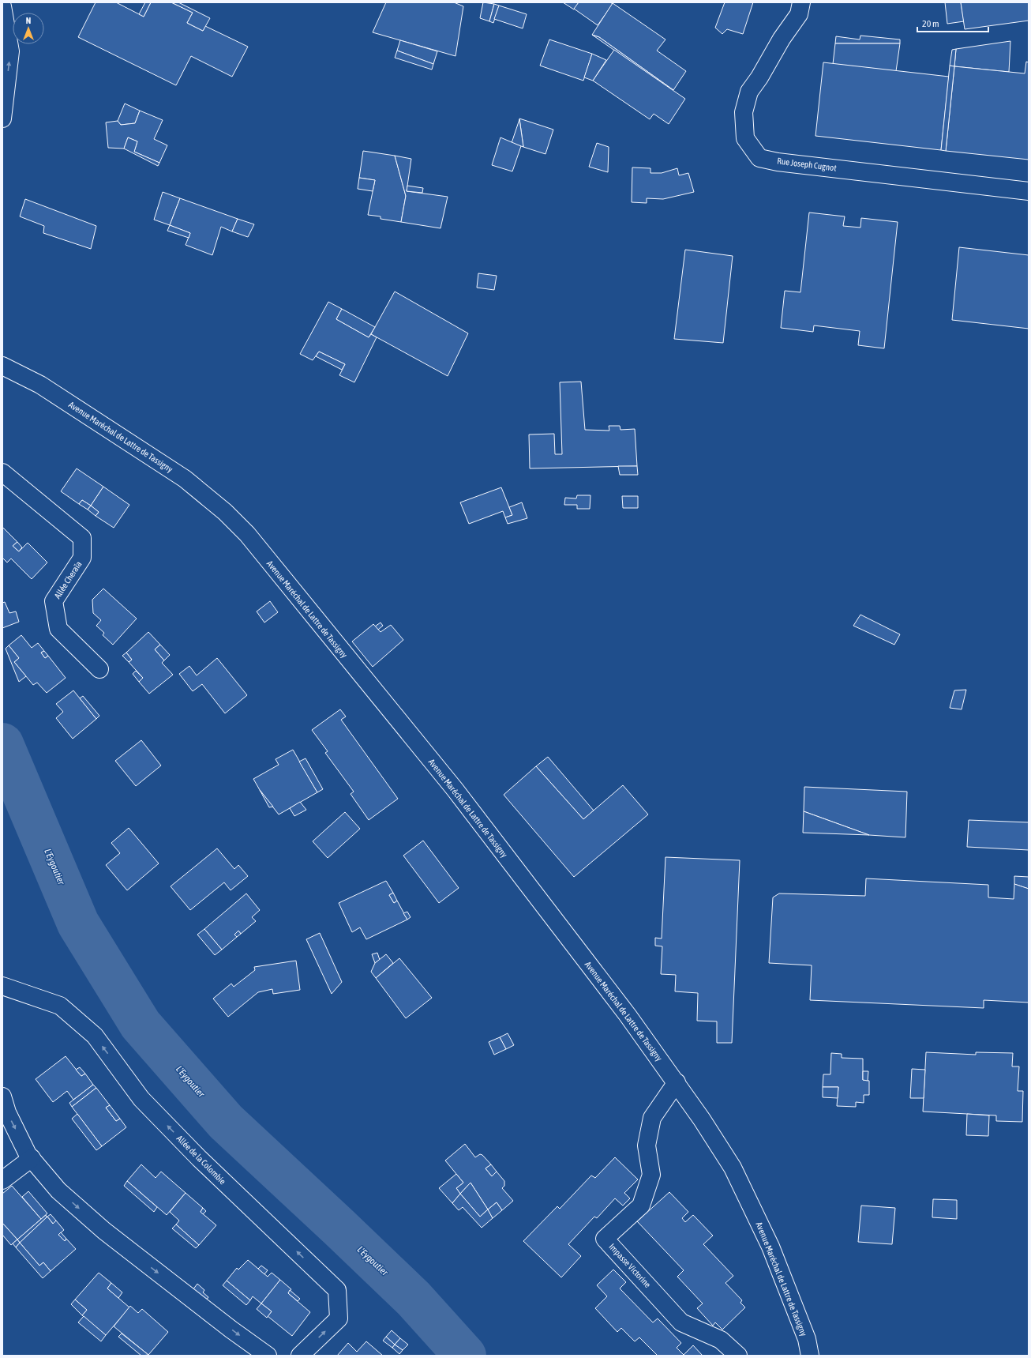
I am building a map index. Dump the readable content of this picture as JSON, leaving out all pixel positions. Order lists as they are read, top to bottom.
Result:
{
  "streets": {
    "street": [
      "Rue Joseph Cugnot",
      "Avenue Maréchal de Lattre de Tassigny",
      "Allée Cheraïa",
      "Allée de la Colombie",
      "Impasse Victorine"
    ]
  },
  "crossings": [
    ["Avenue Maréchal de Lattre de Tassigny", "Impasse Victorine"]
  ],
  "water": ["L'Eygoutier"],
  "scale_bar": "20 m",
  "north": "top"
}
